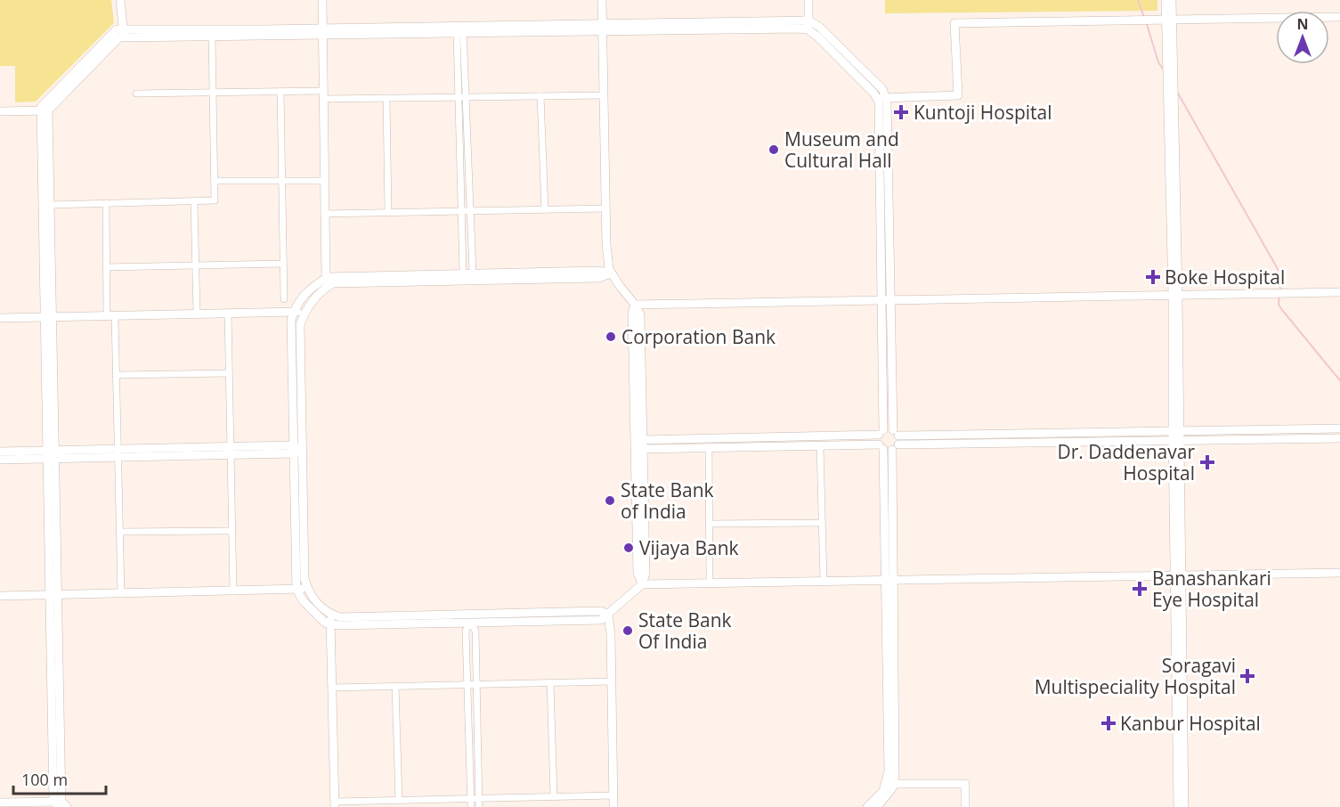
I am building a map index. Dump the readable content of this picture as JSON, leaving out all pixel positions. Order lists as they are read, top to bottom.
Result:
{
  "places": {
    "health": [
      "Kuntoji Hospital",
      "Boke Hospital",
      "Dr. Daddenavar Hospital",
      "Banashankari Eye Hospital",
      "Soragavi Multispeciality Hospital",
      "Kanbur Hospital"
    ],
    "other": [
      "Museum and Cultural Hall",
      "Corporation Bank",
      "State Bank of India",
      "Vijaya Bank",
      "State Bank Of India"
    ]
  },
  "scale_bar": "100 m",
  "north": "top"
}
